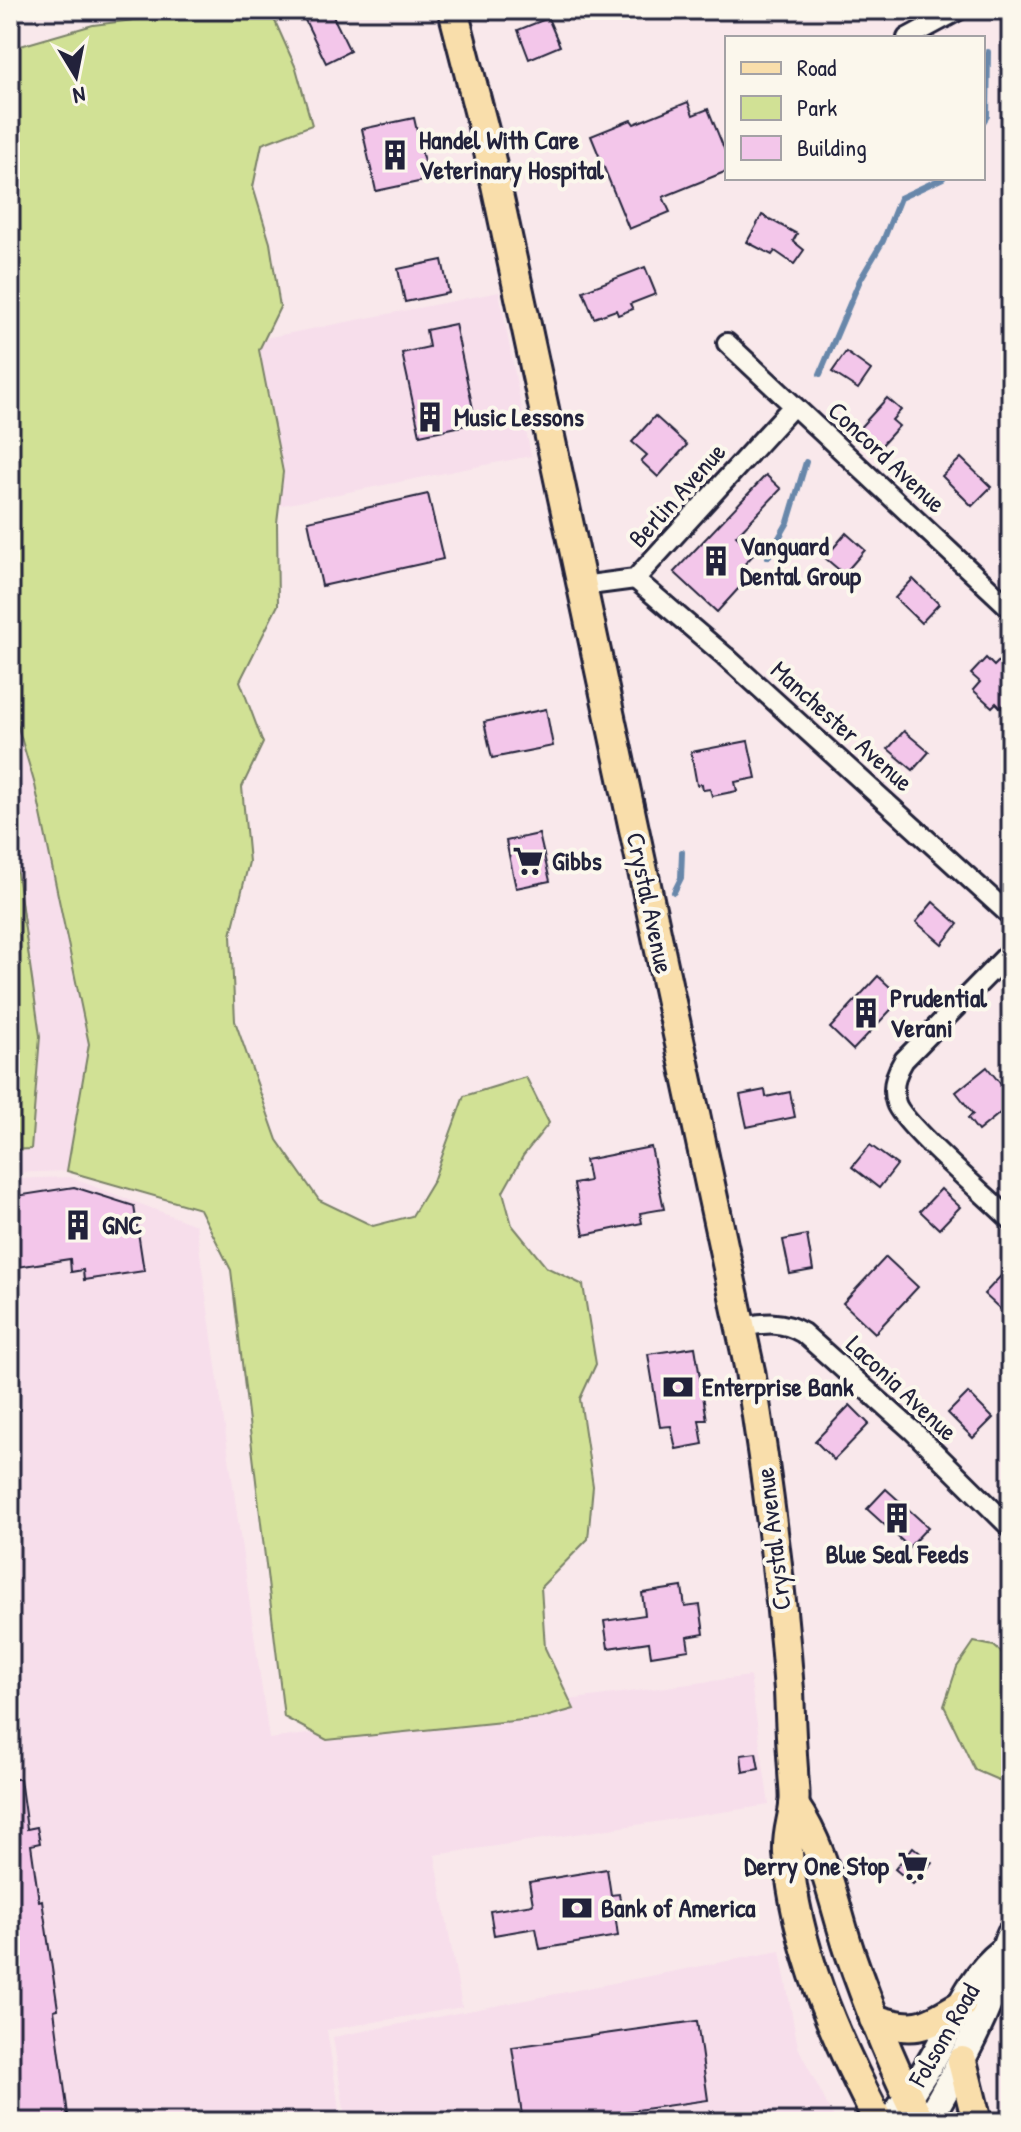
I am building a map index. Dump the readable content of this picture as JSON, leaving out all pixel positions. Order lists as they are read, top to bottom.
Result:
{
  "streets": {
    "main road": ["Crystal Avenue"],
    "street": [
      "Concord Avenue",
      "Berlin Avenue",
      "Manchester Avenue",
      "Laconia Avenue",
      "Folsom Road"
    ]
  },
  "crossings": [
    ["Concord Avenue", "Berlin Avenue"],
    ["Berlin Avenue", "Manchester Avenue"],
    ["Berlin Avenue", "Crystal Avenue"],
    ["Crystal Avenue", "Laconia Avenue"],
    ["Crystal Avenue", "Folsom Road"]
  ],
  "places": {
    "building": [
      "Handel With Care Veterinary Hospital",
      "Music Lessons",
      "Vanguard Dental Group",
      "Prudential Verani",
      "GNC",
      "Blue Seal Feeds"
    ],
    "supermarket": ["Gibbs", "Derry One Stop"],
    "bank": ["Enterprise Bank", "Bank of America"]
  },
  "legend": ["Road", "Park", "Building"],
  "north": "bottom"
}
